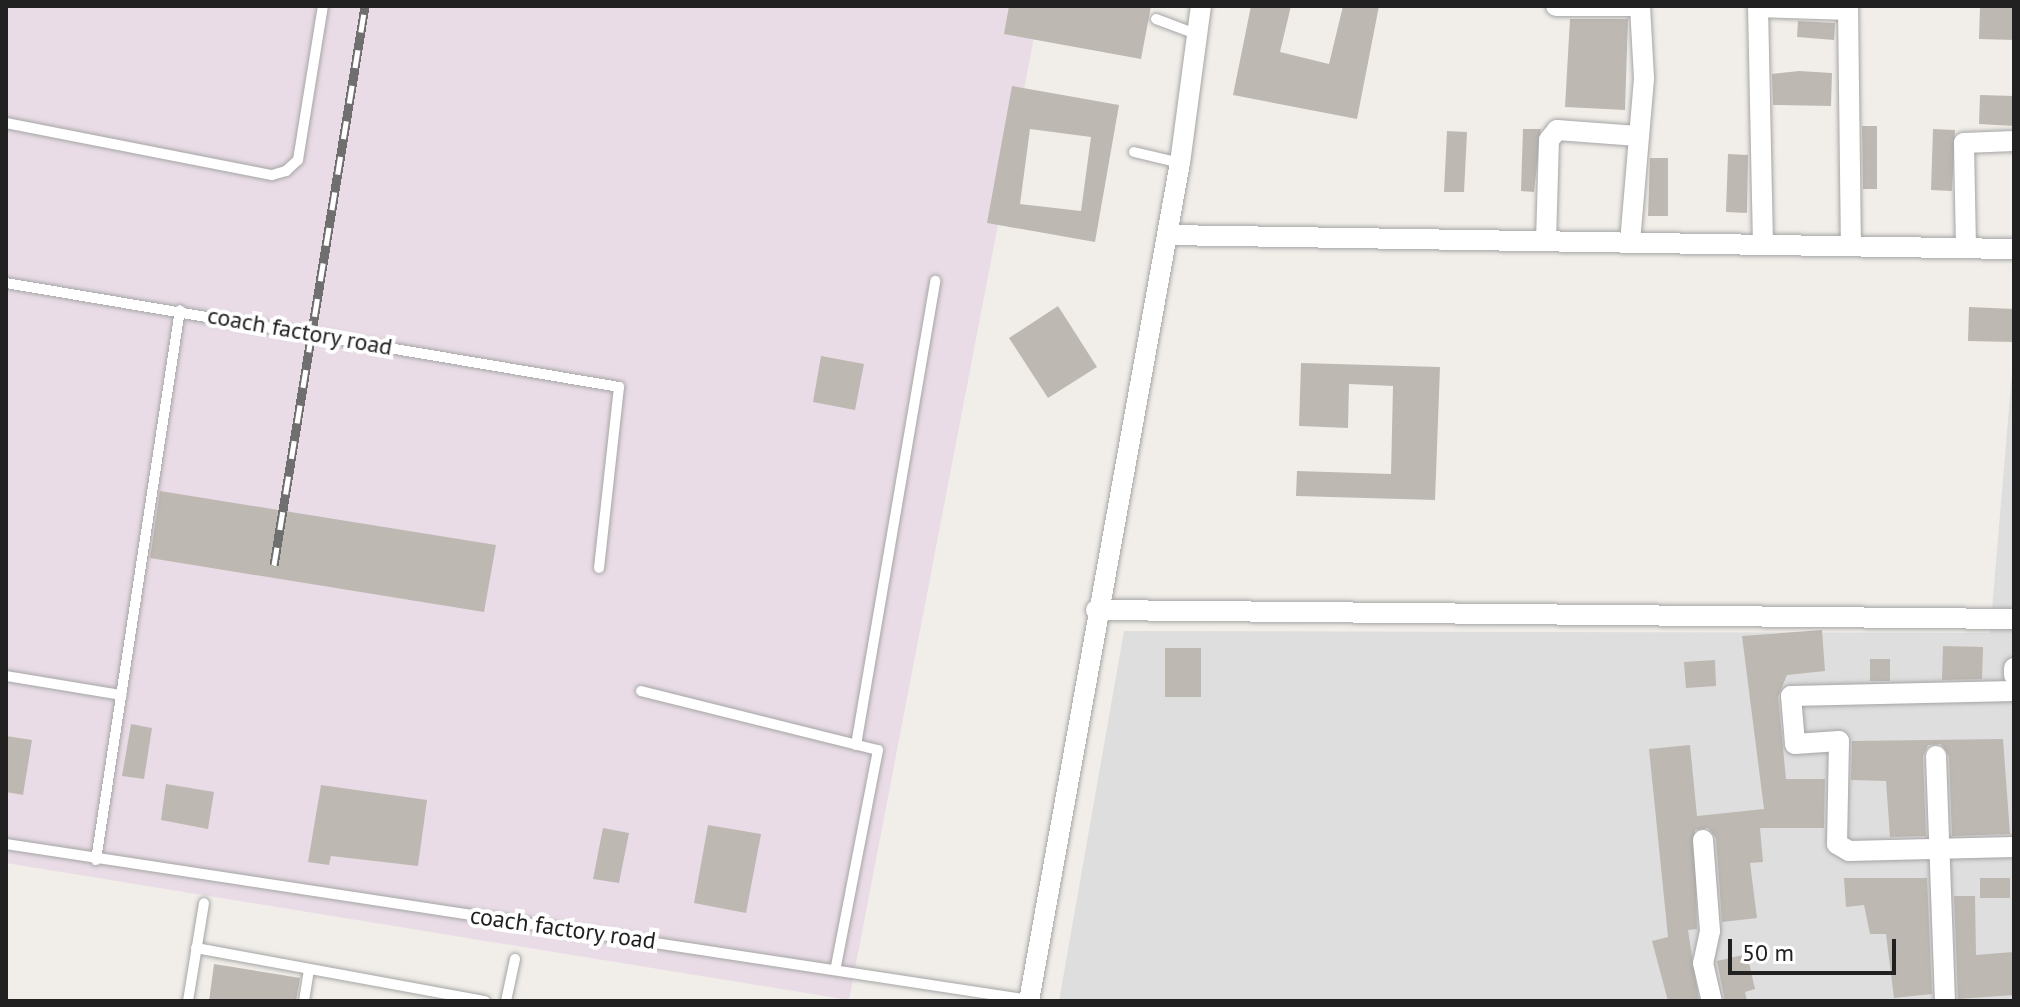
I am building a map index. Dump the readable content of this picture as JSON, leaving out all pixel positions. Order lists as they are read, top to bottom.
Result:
{
  "streets": {
    "lane": ["coach factory road"]
  },
  "scale_bar": "50 m"
}
